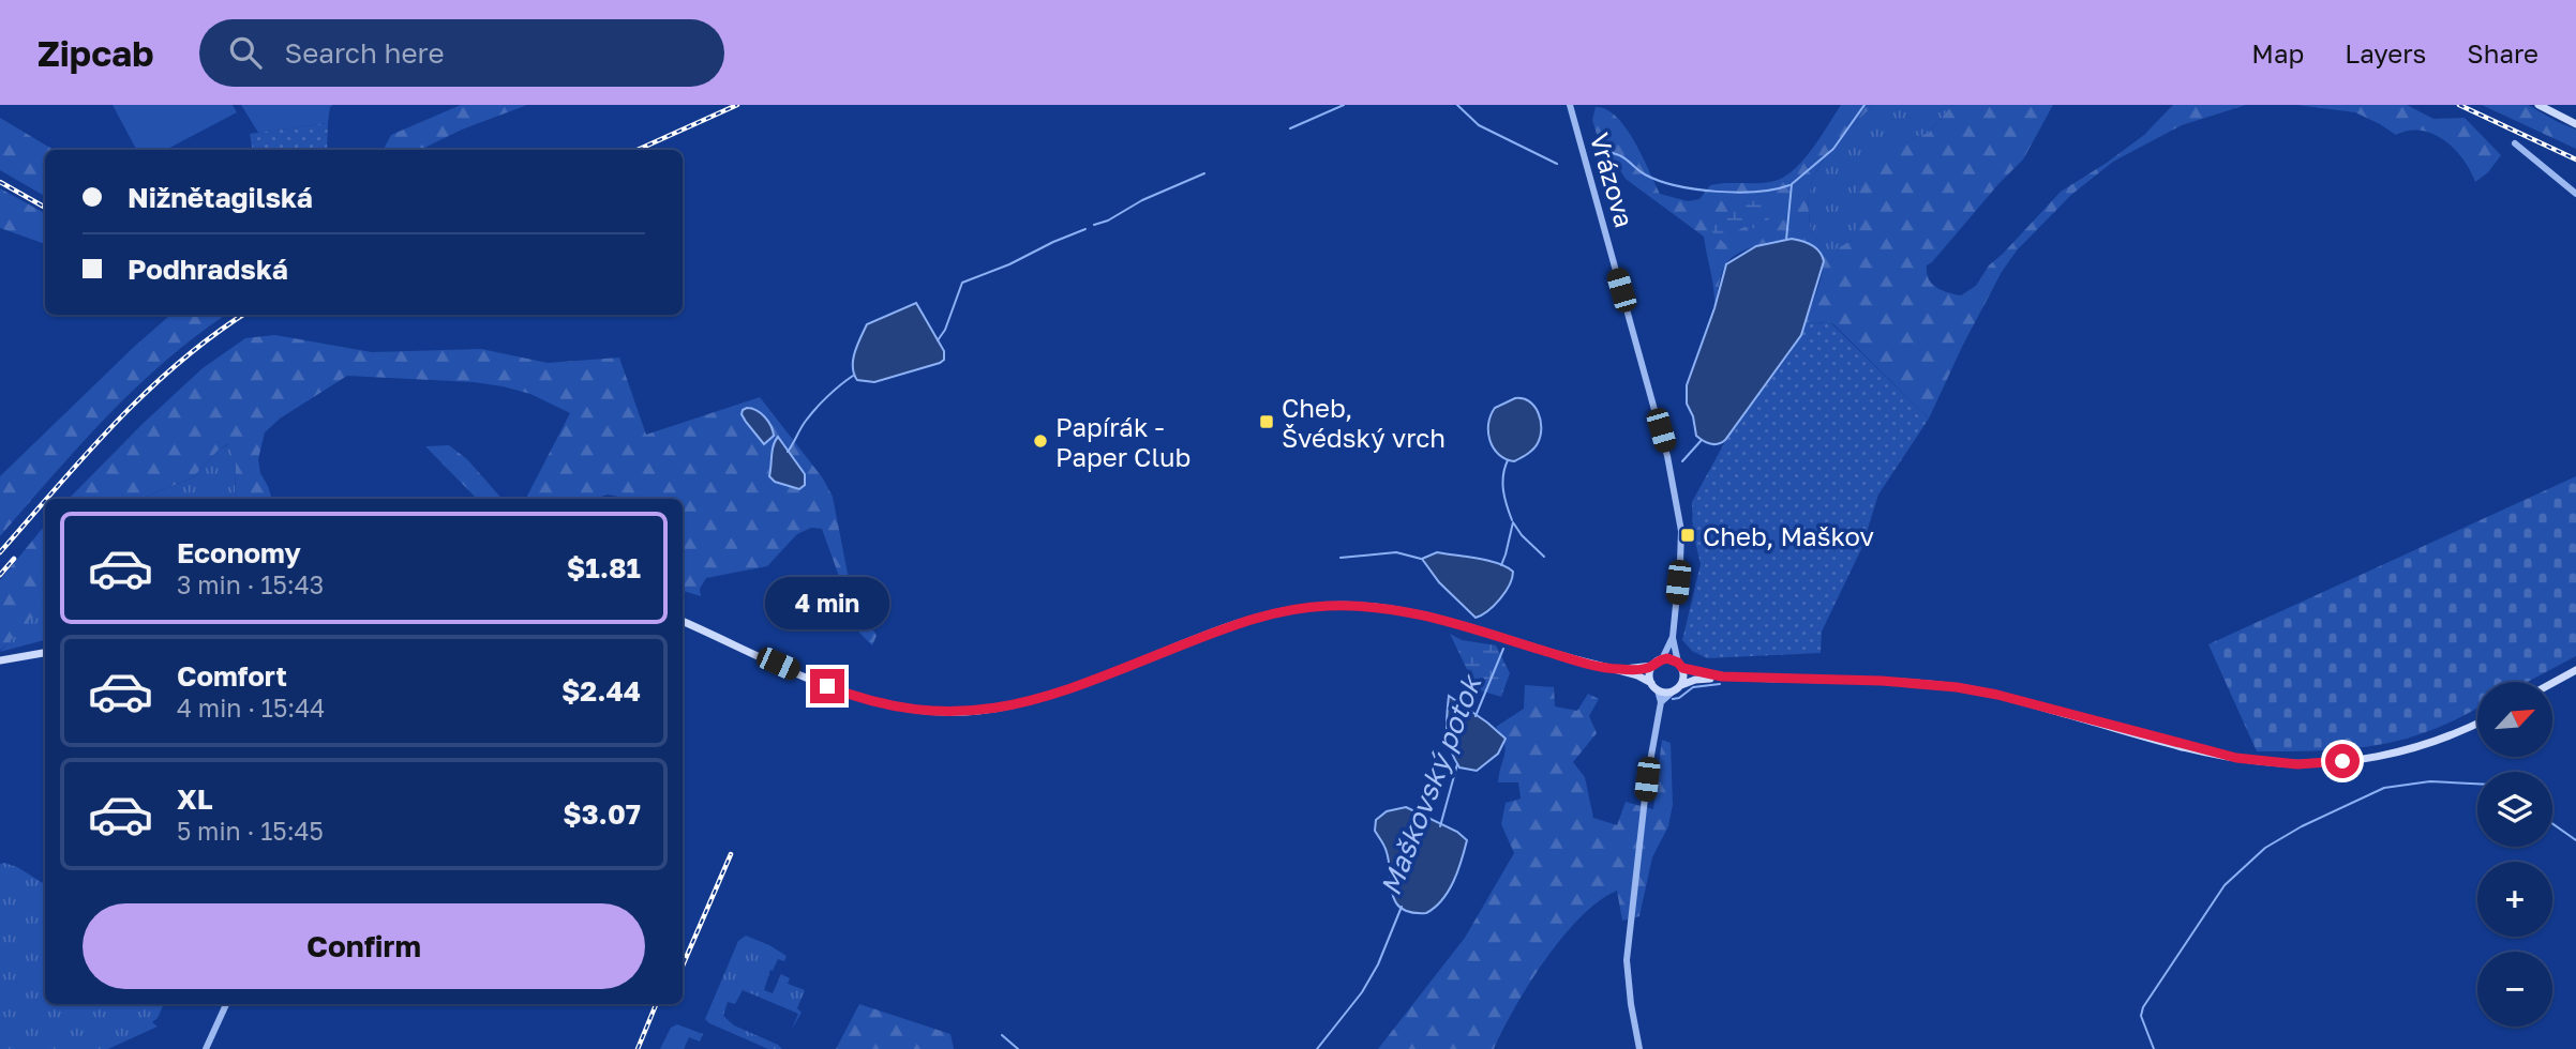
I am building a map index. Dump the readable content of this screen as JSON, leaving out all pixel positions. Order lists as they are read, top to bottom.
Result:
{
  "streets": {
    "street": ["Vrázova"]
  },
  "water": ["Maškovský potok"],
  "places": {
    "transit": ["Cheb, Švédský vrch", "Cheb, Maškov"],
    "other": ["Papírák - Paper Club"]
  },
  "north": "top right",
  "page": {
    "header": "Zipcab",
    "search": "Search here",
    "nav": ["Map", "Layers", "Share"],
    "banner": ["Nižnětagilská", "Podhradská"],
    "list": [
      {
        "name": "Economy",
        "note": "3 min · 15:43",
        "value": "$1.81"
      },
      {
        "name": "Comfort",
        "note": "4 min · 15:44",
        "value": "$2.44"
      },
      {
        "name": "XL",
        "note": "5 min · 15:45",
        "value": "$3.07"
      }
    ],
    "bubble": "4 min",
    "map_buttons": ["+", "−"],
    "buttons": "Confirm"
  }
}
